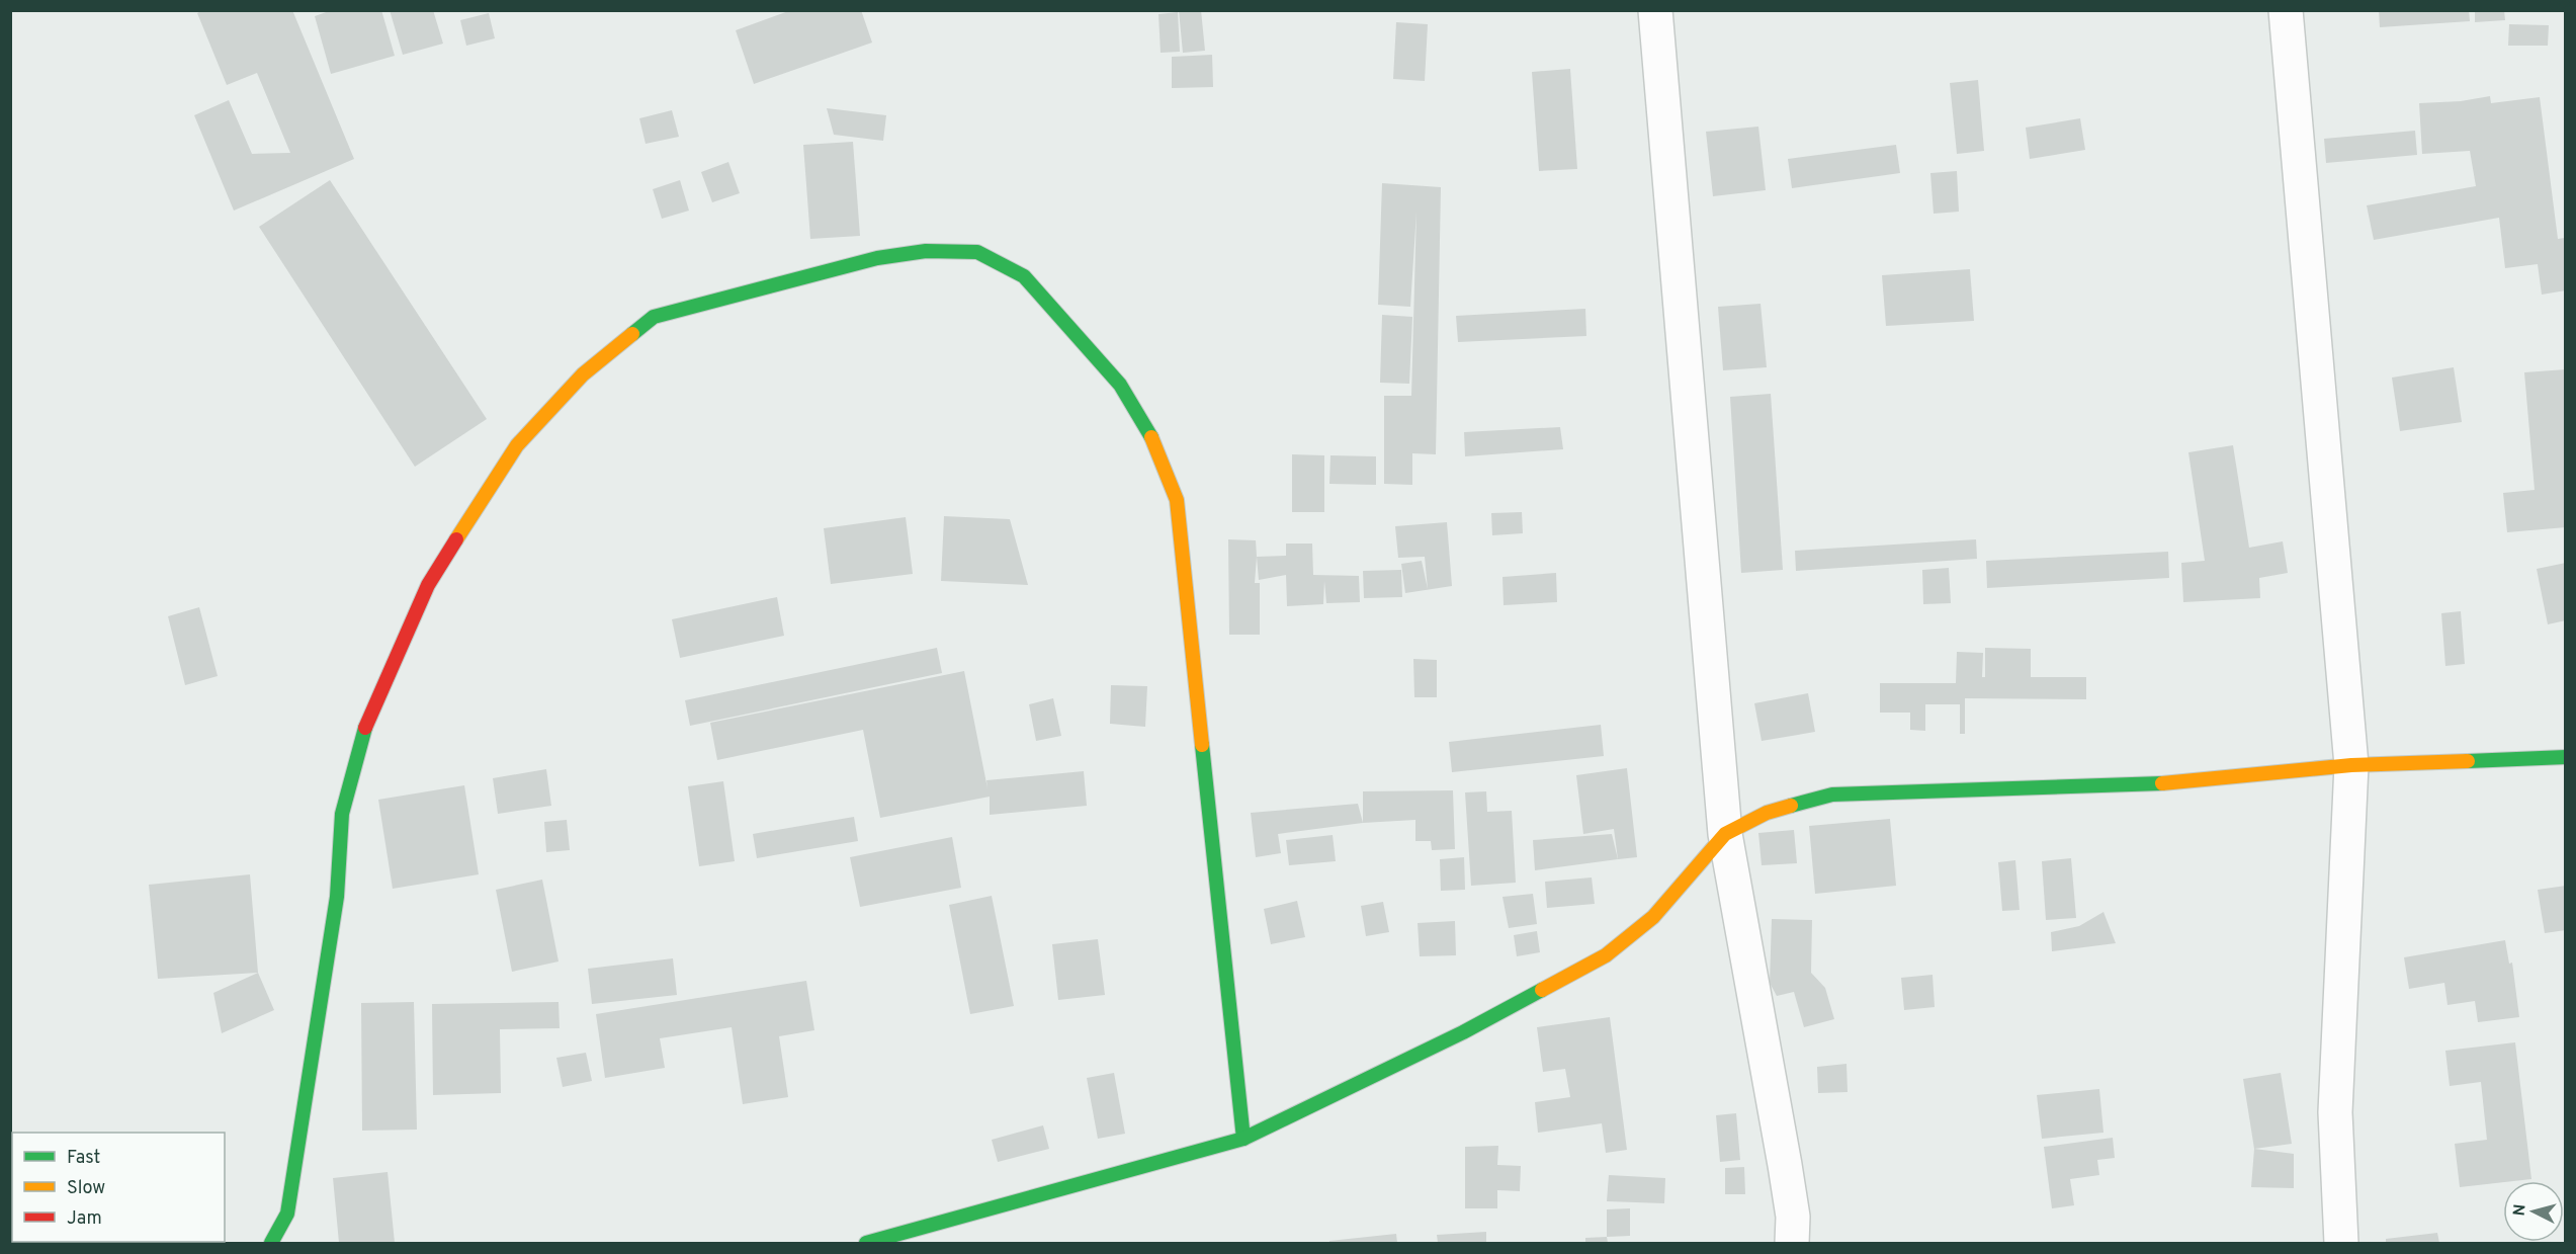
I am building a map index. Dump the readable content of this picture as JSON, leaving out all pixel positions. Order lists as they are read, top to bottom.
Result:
{
  "legend": ["Fast", "Slow", "Jam"],
  "north": "left"
}
